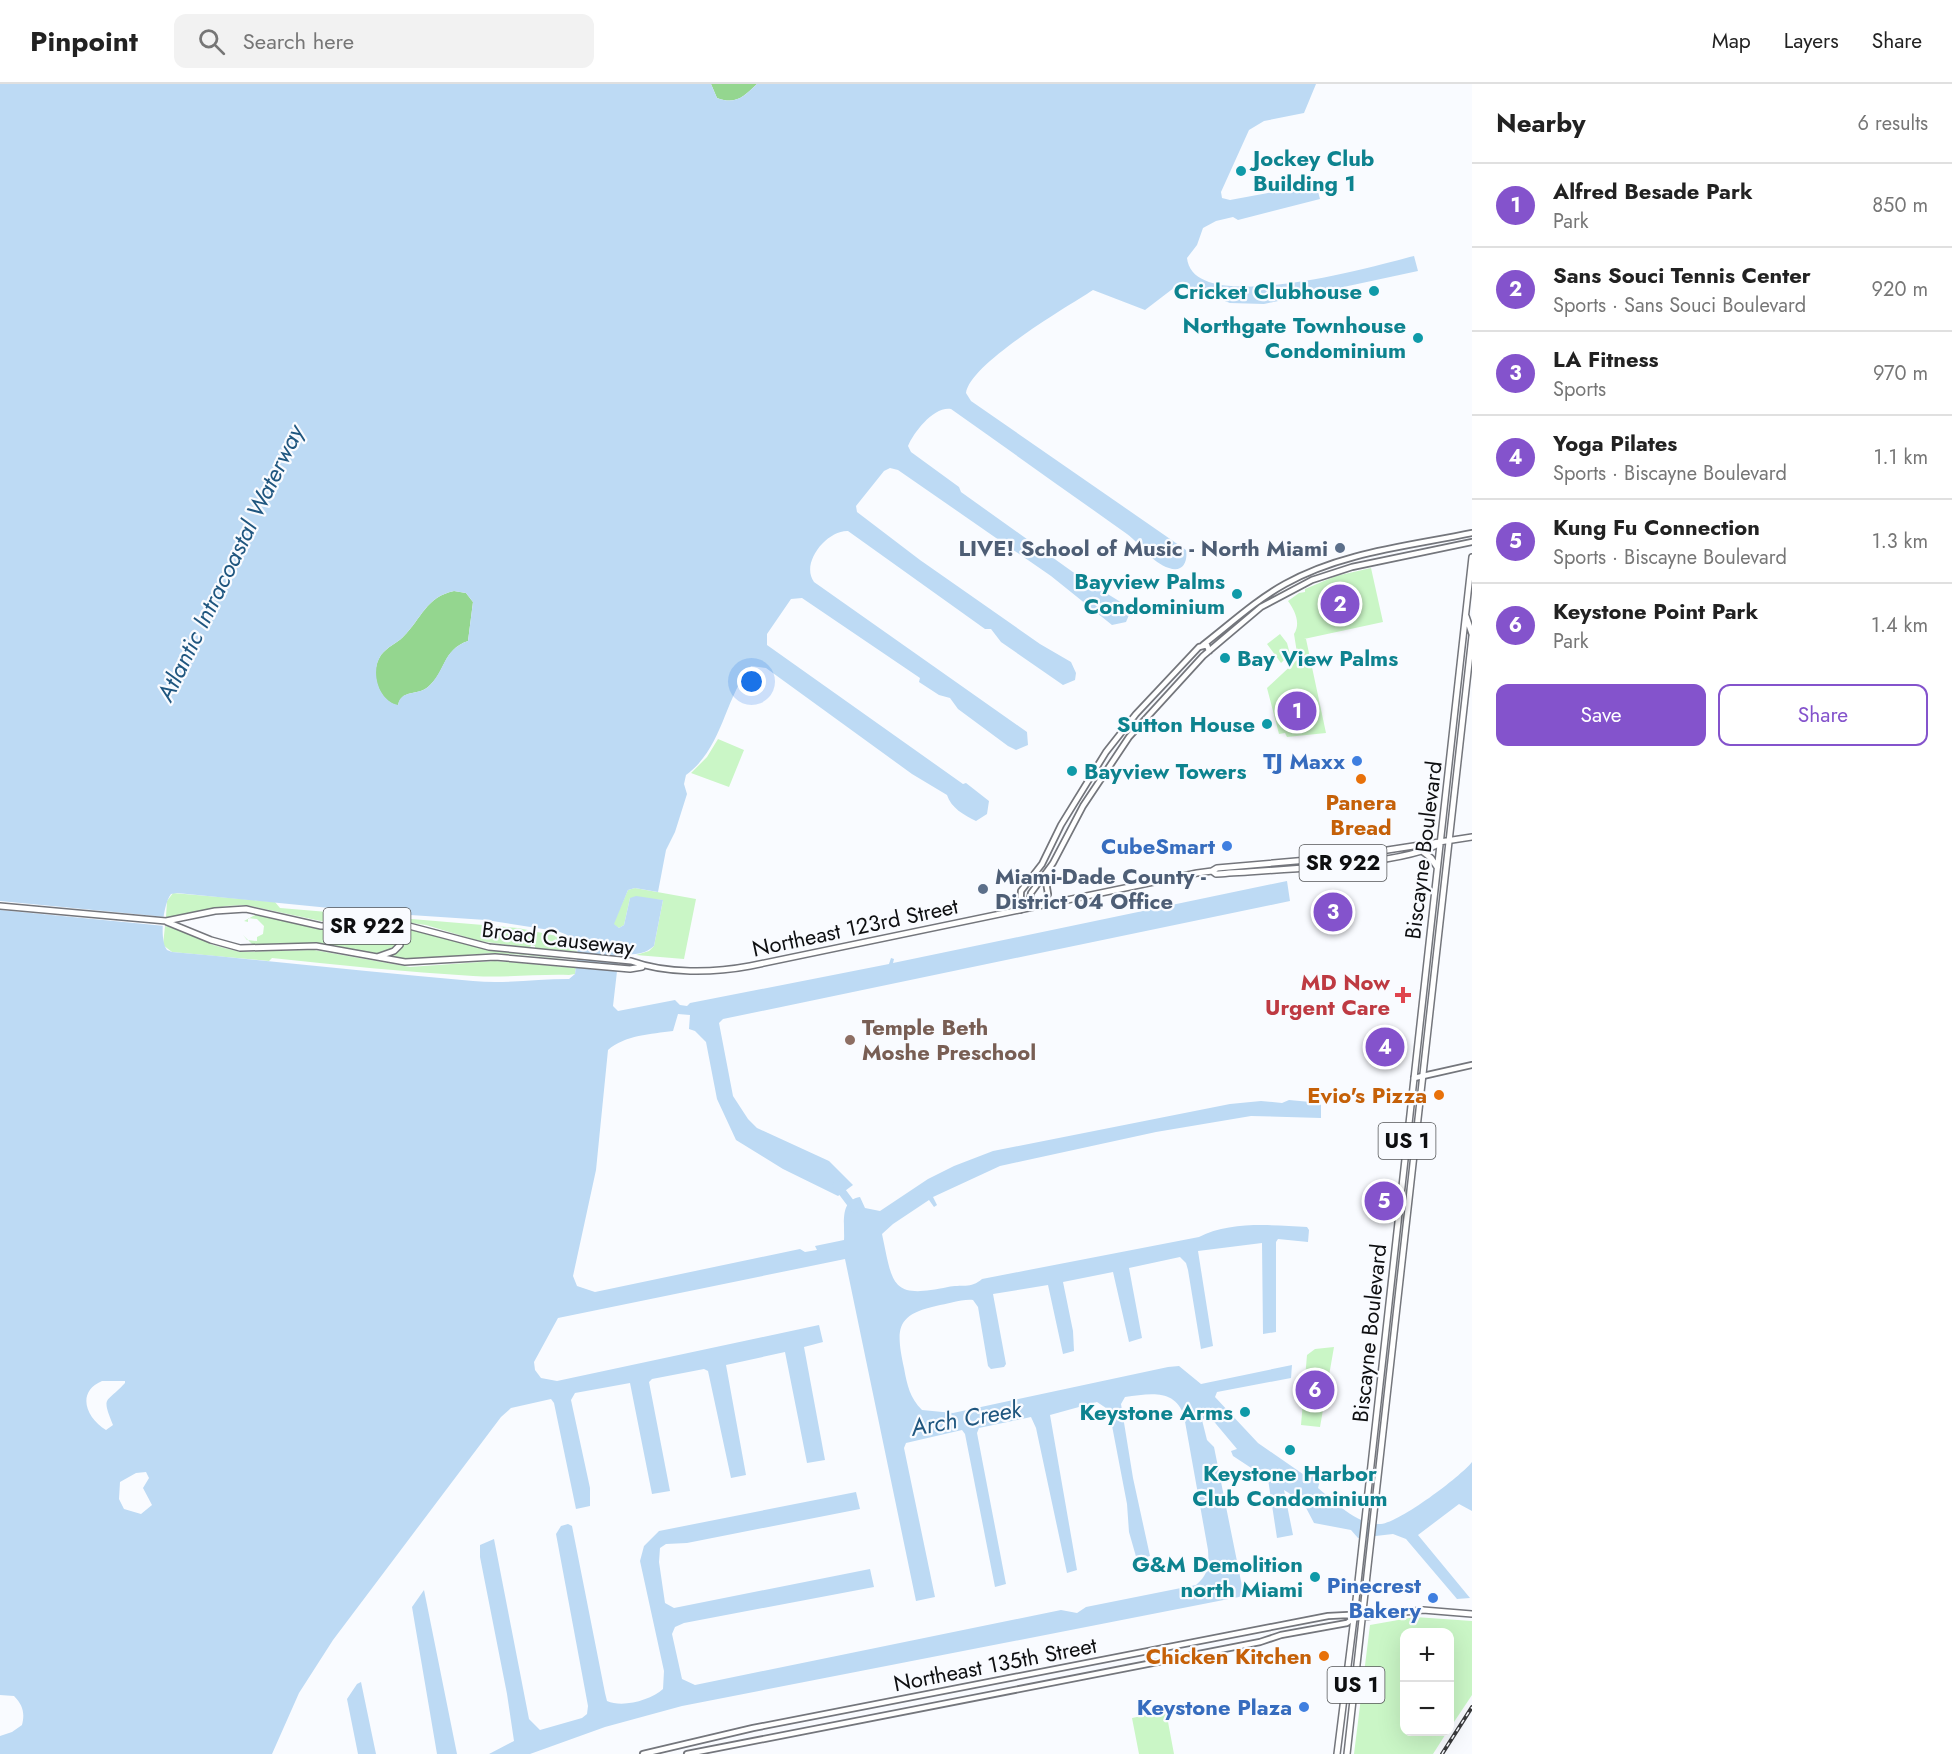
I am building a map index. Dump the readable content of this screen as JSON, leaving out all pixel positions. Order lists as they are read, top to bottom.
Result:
{
  "streets": {
    "main road": [
      "Biscayne Boulevard",
      "SR 922",
      "Northeast 123rd Street",
      "Broad Causeway",
      "US 1",
      "Northeast 135th Street"
    ]
  },
  "crossings": [
    ["Biscayne Boulevard", "Northeast 123rd Street"],
    ["Biscayne Boulevard", "Northeast 135th Street"],
    ["Northeast 123rd Street", "Broad Causeway"]
  ],
  "water": ["Atlantic Intracoastal Waterway", "Arch Creek"],
  "places": {
    "other": [
      "Jockey Club Building 1",
      "Cricket Clubhouse",
      "Northgate Townhouse Condominium",
      "LIVE! School of Music - North Miami",
      "Bayview Palms Condominium",
      "Bay View Palms",
      "Sutton House",
      "TJ Maxx",
      "Bayview Towers",
      "Panera Bread",
      "CubeSmart",
      "Miami-Dade County - District 04 Office",
      "Temple Beth Moshe Preschool",
      "Evio's Pizza",
      "Keystone Arms",
      "Keystone Harbor Club Condominium",
      "G&M Demolition north Miami",
      "Pinecrest Bakery",
      "Chicken Kitchen",
      "Keystone Plaza"
    ],
    "health": ["MD Now Urgent Care"]
  },
  "page": {
    "header": "Pinpoint",
    "search": "Search here",
    "nav": ["Map", "Layers", "Share"],
    "heading": ["Nearby", "6 results"],
    "list": [
      {
        "mark": "1",
        "name": "Alfred Besade Park",
        "note": "Park",
        "value": "850 m"
      },
      {
        "mark": "2",
        "name": "Sans Souci Tennis Center",
        "note": "Sports · Sans Souci Boulevard",
        "value": "920 m"
      },
      {
        "mark": "3",
        "name": "LA Fitness",
        "note": "Sports",
        "value": "970 m"
      },
      {
        "mark": "4",
        "name": "Yoga Pilates",
        "note": "Sports · Biscayne Boulevard",
        "value": "1.1 km"
      },
      {
        "mark": "5",
        "name": "Kung Fu Connection",
        "note": "Sports · Biscayne Boulevard",
        "value": "1.3 km"
      },
      {
        "mark": "6",
        "name": "Keystone Point Park",
        "note": "Park",
        "value": "1.4 km"
      }
    ],
    "pins": [
      "2",
      "1",
      "3",
      "4",
      "5",
      "6"
    ],
    "buttons": ["Save", "Share"],
    "map_buttons": ["+", "−"]
  }
}
